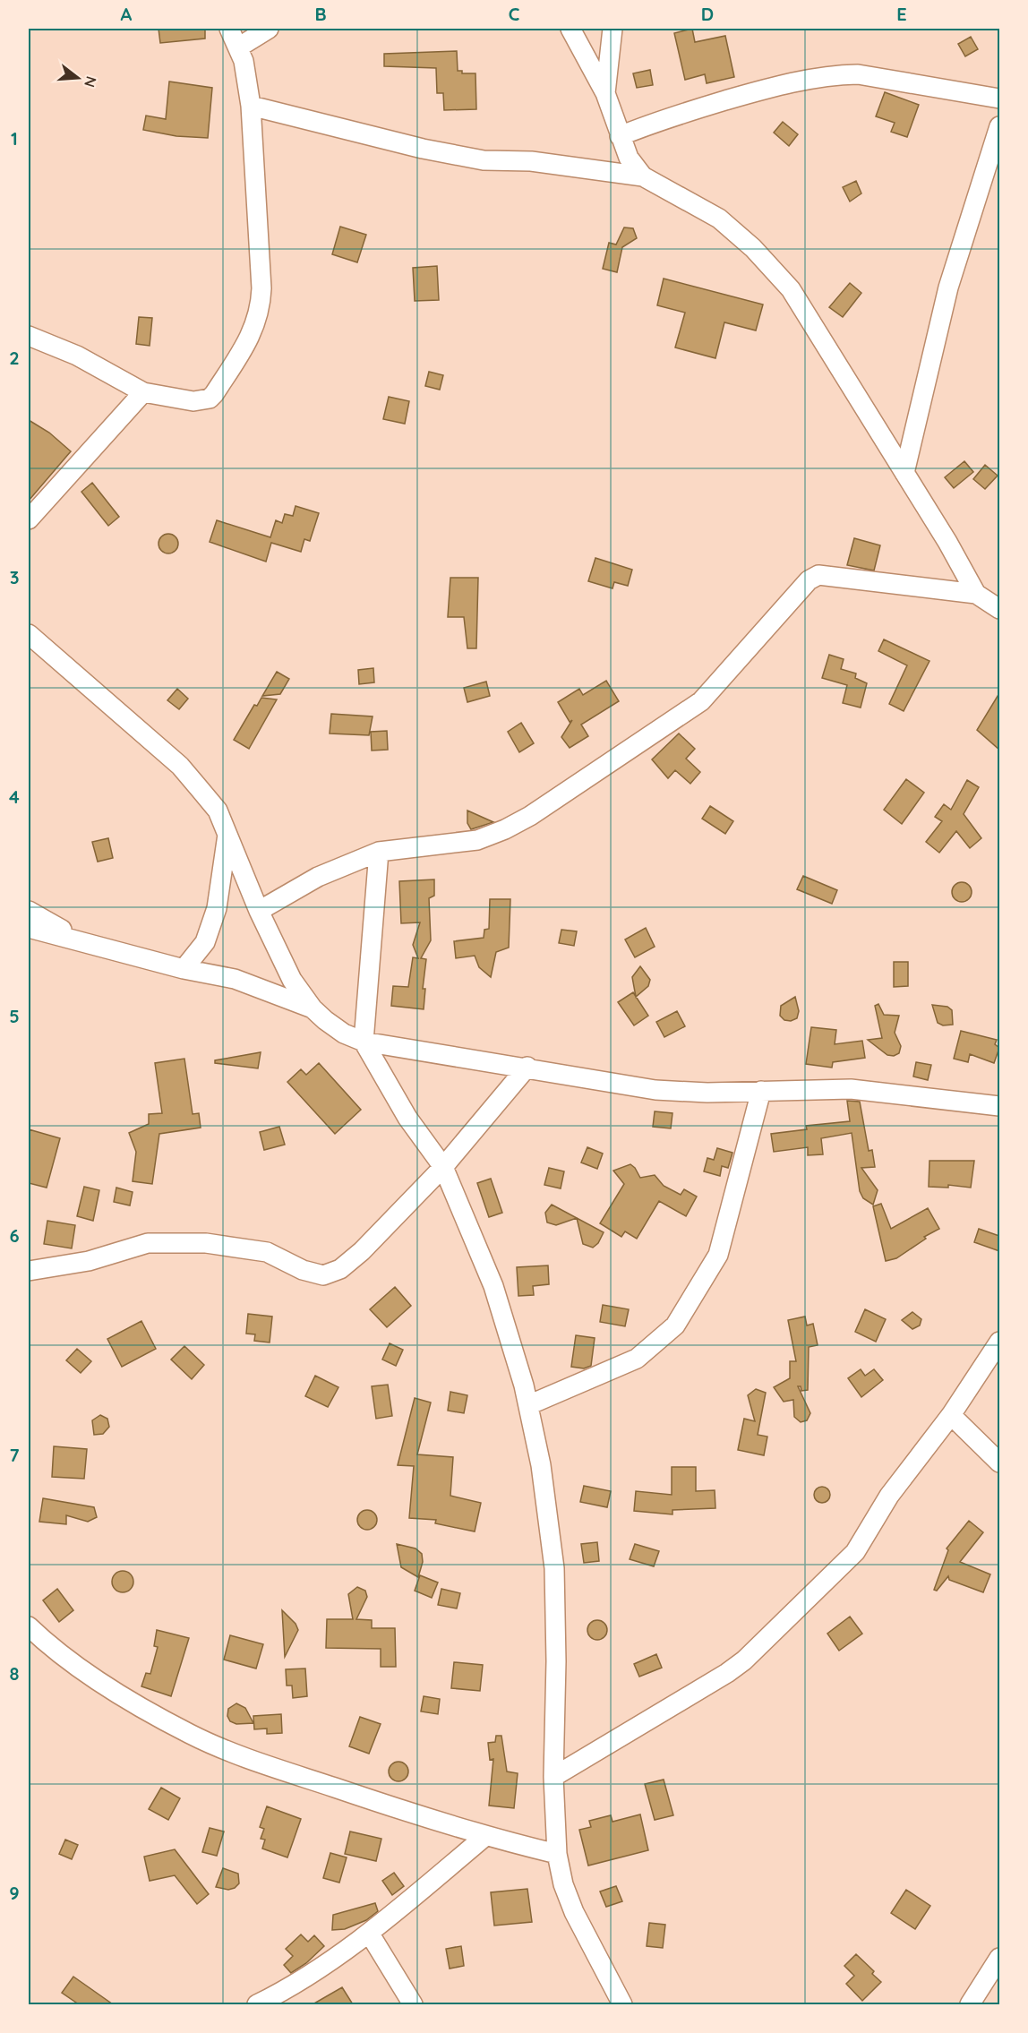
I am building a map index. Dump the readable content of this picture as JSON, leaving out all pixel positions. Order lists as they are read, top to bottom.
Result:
{
  "north": "right",
  "grid": {
    "columns": [
      "A",
      "B",
      "C",
      "D",
      "E"
    ],
    "rows": [
      "1",
      "2",
      "3",
      "4",
      "5",
      "6",
      "7",
      "8",
      "9"
    ]
  }
}
